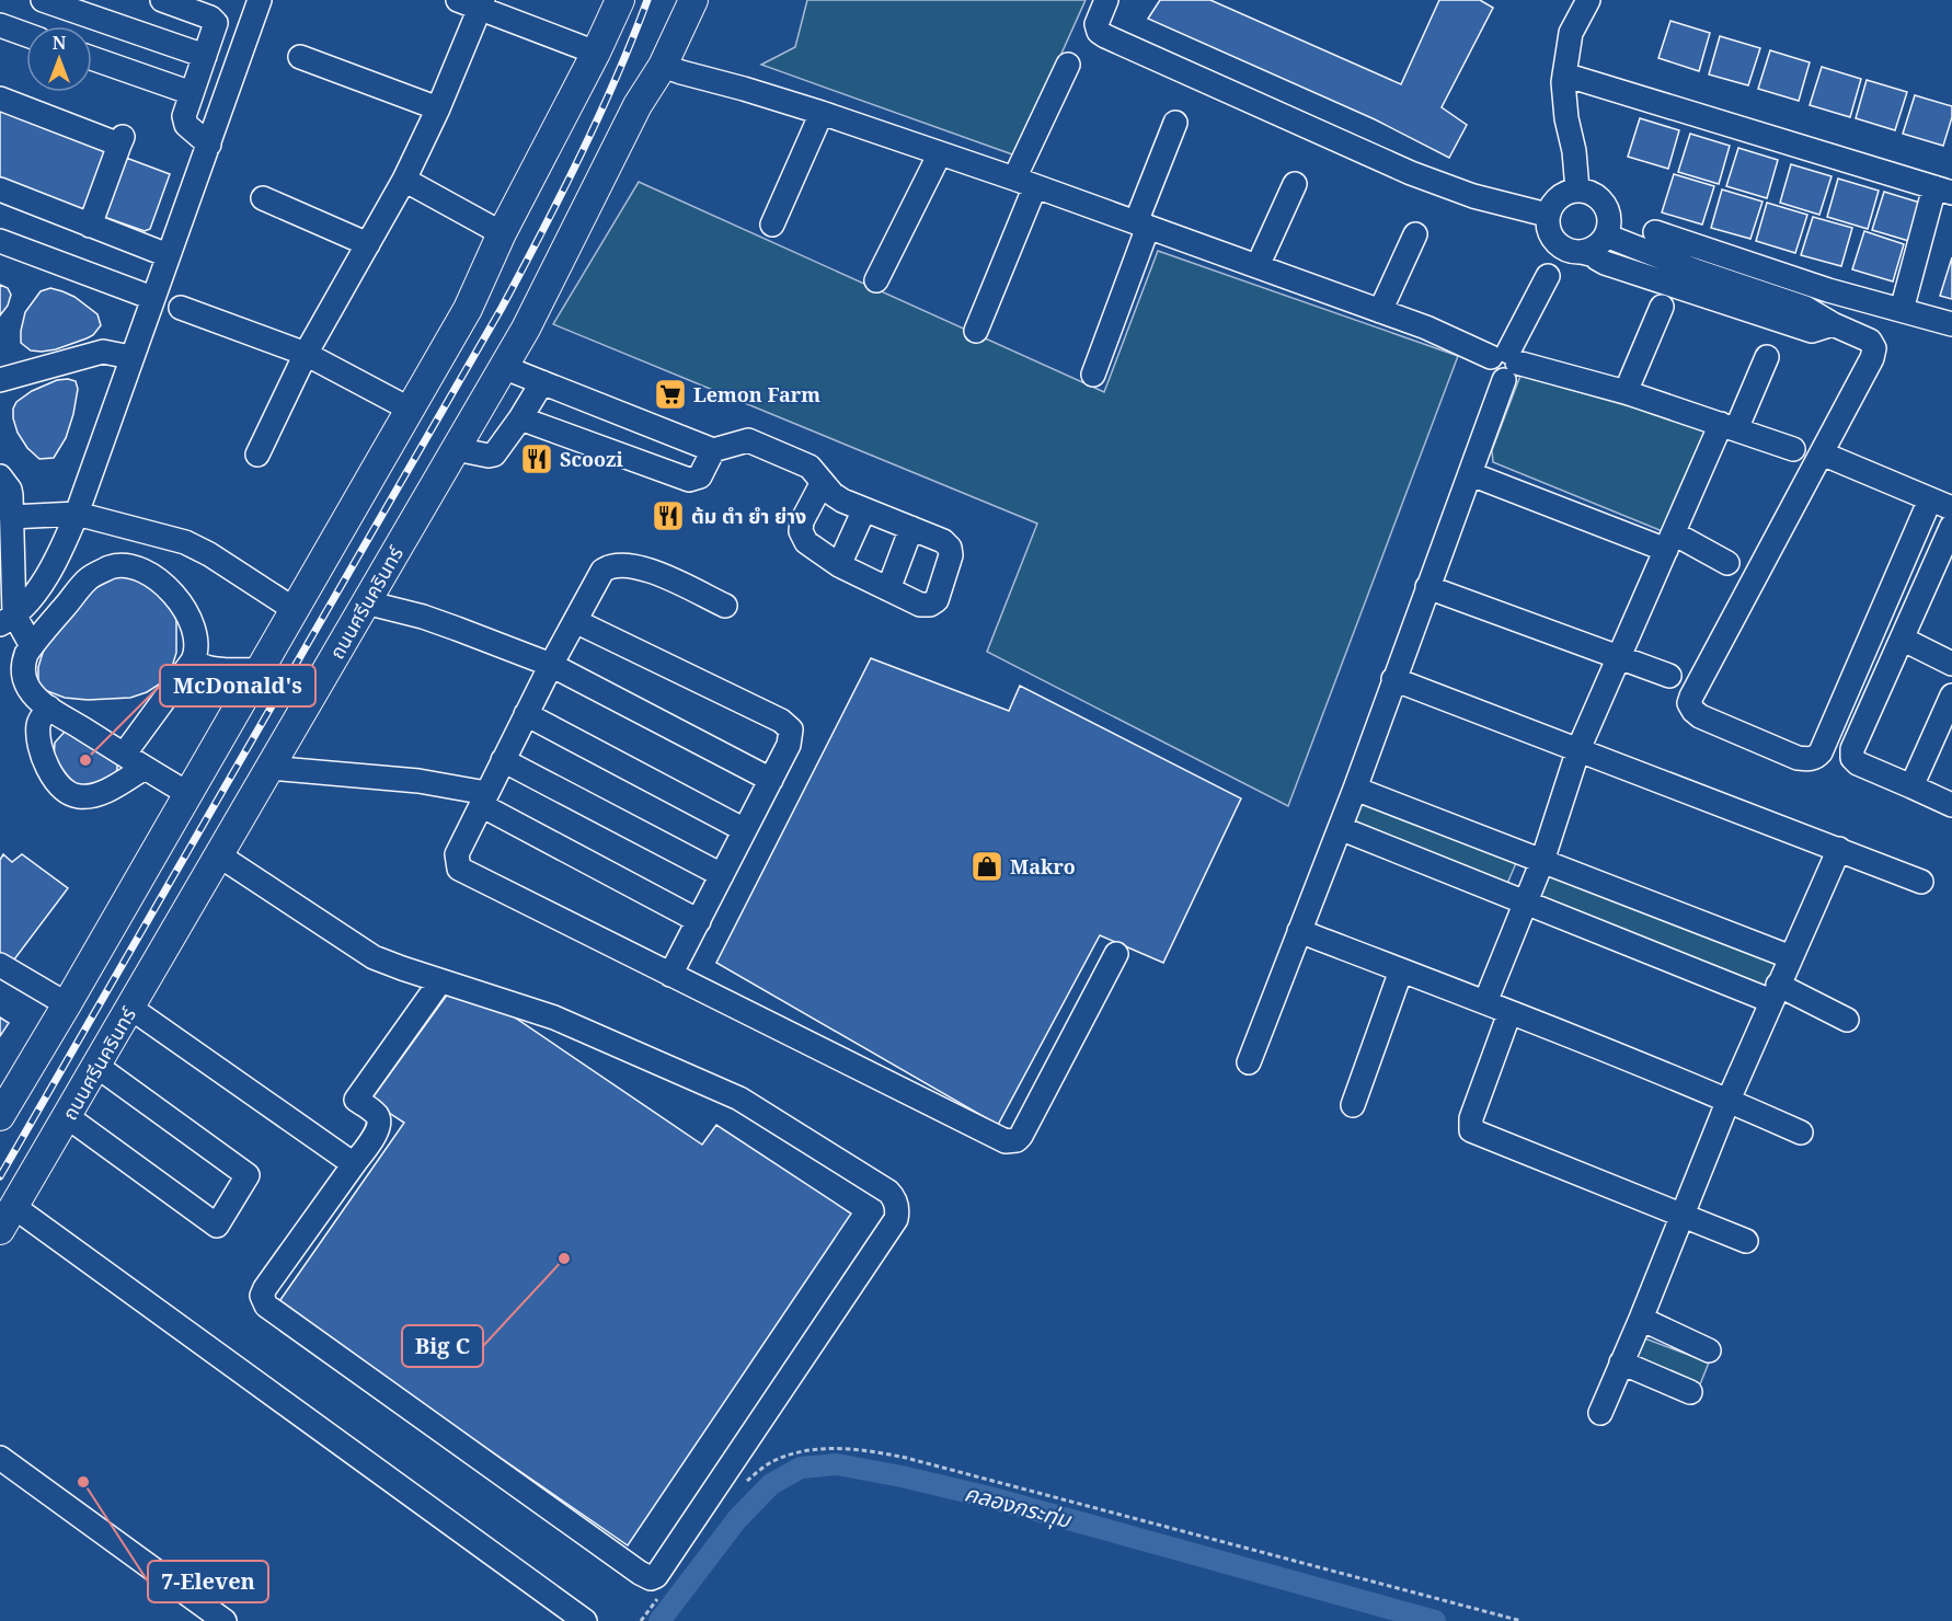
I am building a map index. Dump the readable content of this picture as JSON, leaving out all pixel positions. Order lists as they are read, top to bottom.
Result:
{
  "streets": {
    "main road": ["ถนนศรีนครินทร์"]
  },
  "water": ["คลองกระทุ่ม"],
  "places": {
    "supermarket": ["Lemon Farm"],
    "restaurant": ["Scoozi", "ต้ม ตำ ยำ ย่าง"],
    "other": ["McDonald's", "Big C", "7-Eleven"],
    "shop": ["Makro"]
  },
  "north": "top"
}
